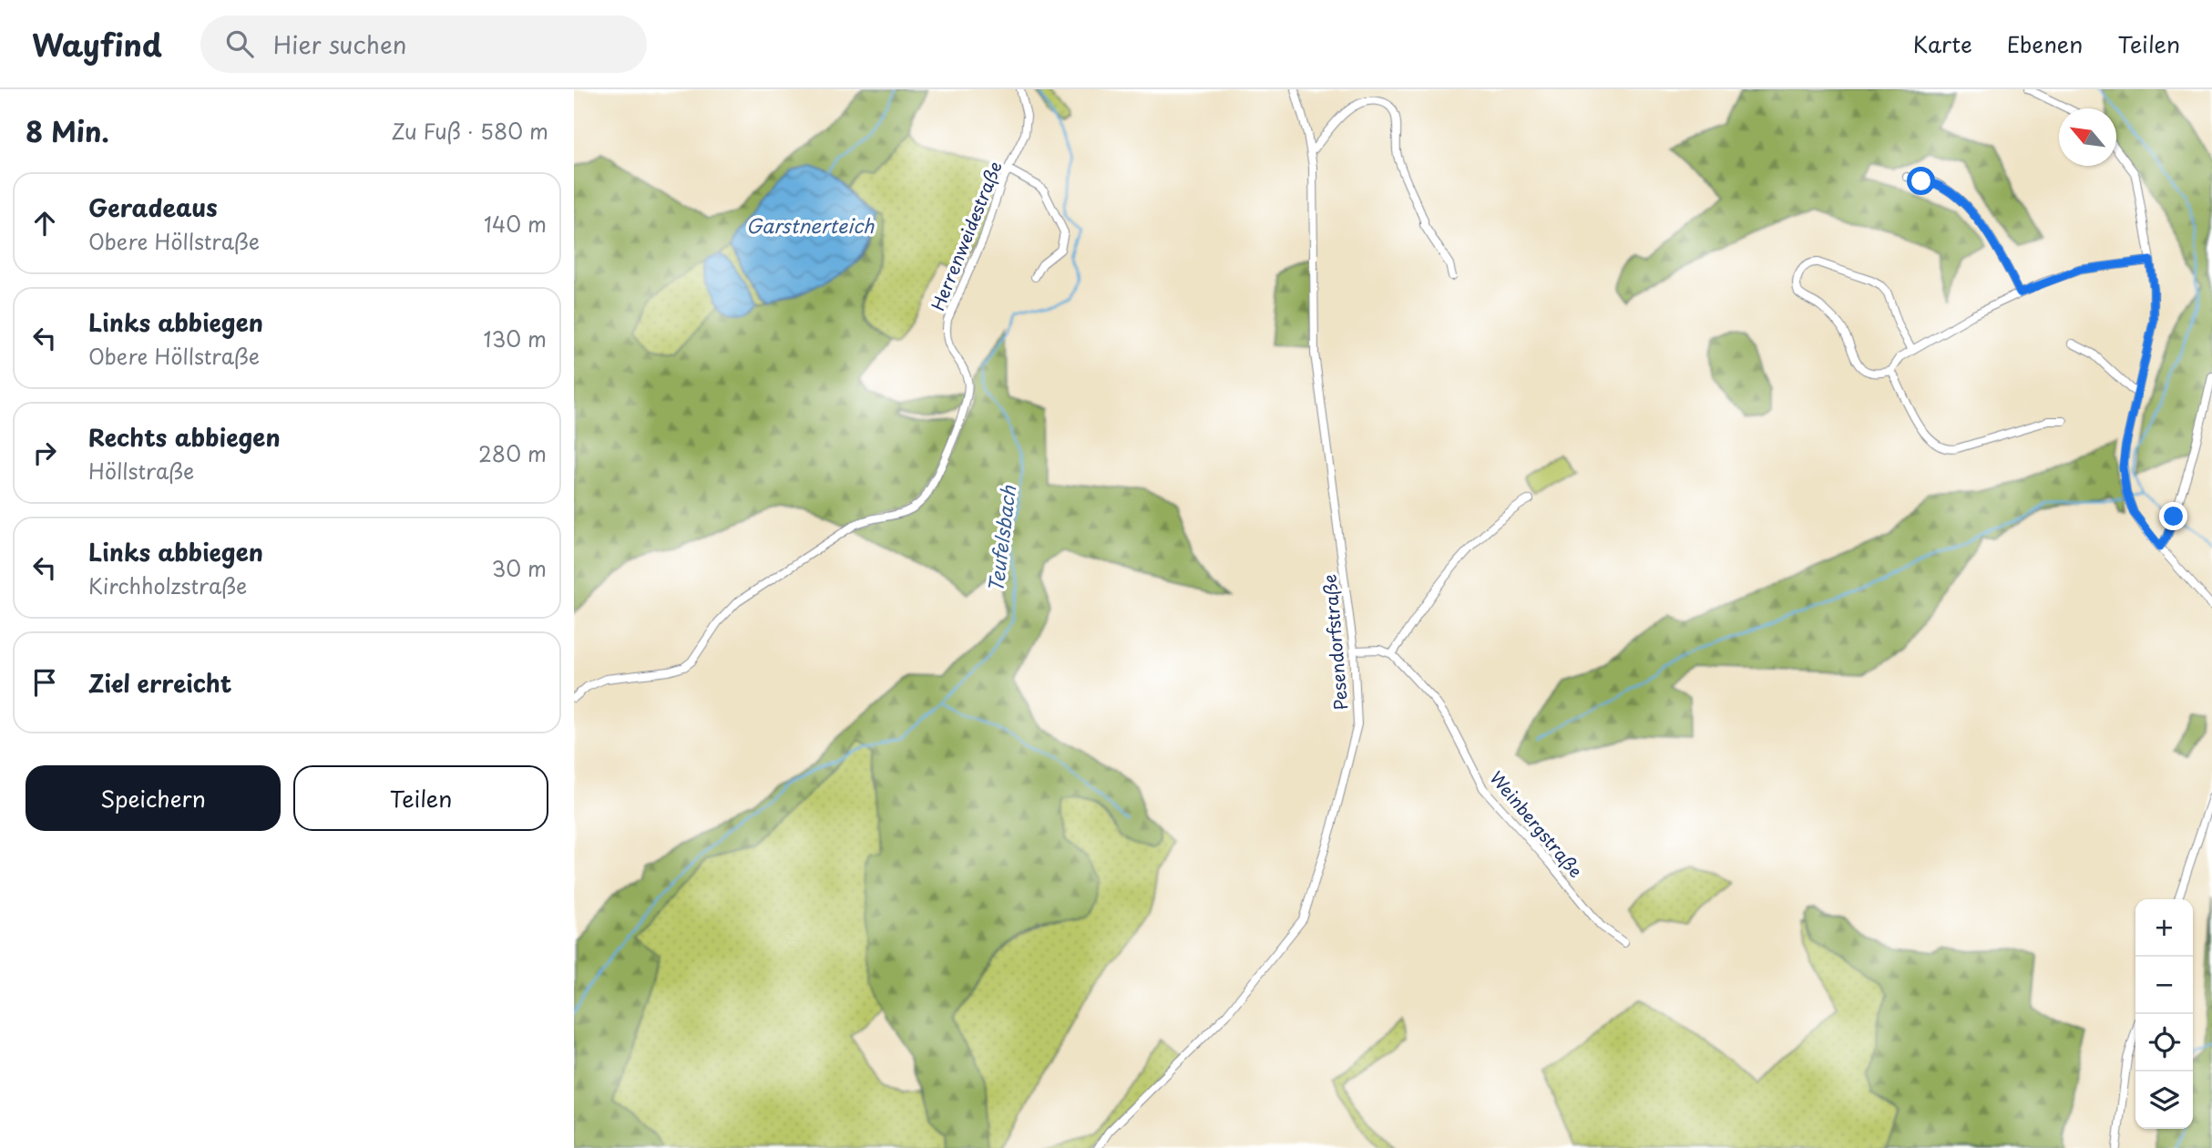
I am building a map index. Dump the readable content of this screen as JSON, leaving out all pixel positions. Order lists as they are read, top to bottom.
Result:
{
  "streets": {
    "street": ["Herrenweidestraße", "Pesendorfstraße", "Weinbergstraße"]
  },
  "water": ["Garstnerteich", "Teufelsbach"],
  "north": "top left",
  "page": {
    "header": "Wayfind",
    "search": "Hier suchen",
    "nav": ["Karte", "Ebenen", "Teilen"],
    "heading": ["8 Min.", "Zu Fuß · 580 m"],
    "list": [
      ["Geradeaus", "Obere Höllstraße", "140 m"],
      ["Links abbiegen", "Obere Höllstraße", "130 m"],
      ["Rechts abbiegen", "Höllstraße", "280 m"],
      ["Links abbiegen", "Kirchholzstraße", "30 m"],
      "Ziel erreicht"
    ],
    "buttons": ["Speichern", "Teilen"],
    "map_buttons": ["+", "−"]
  }
}
